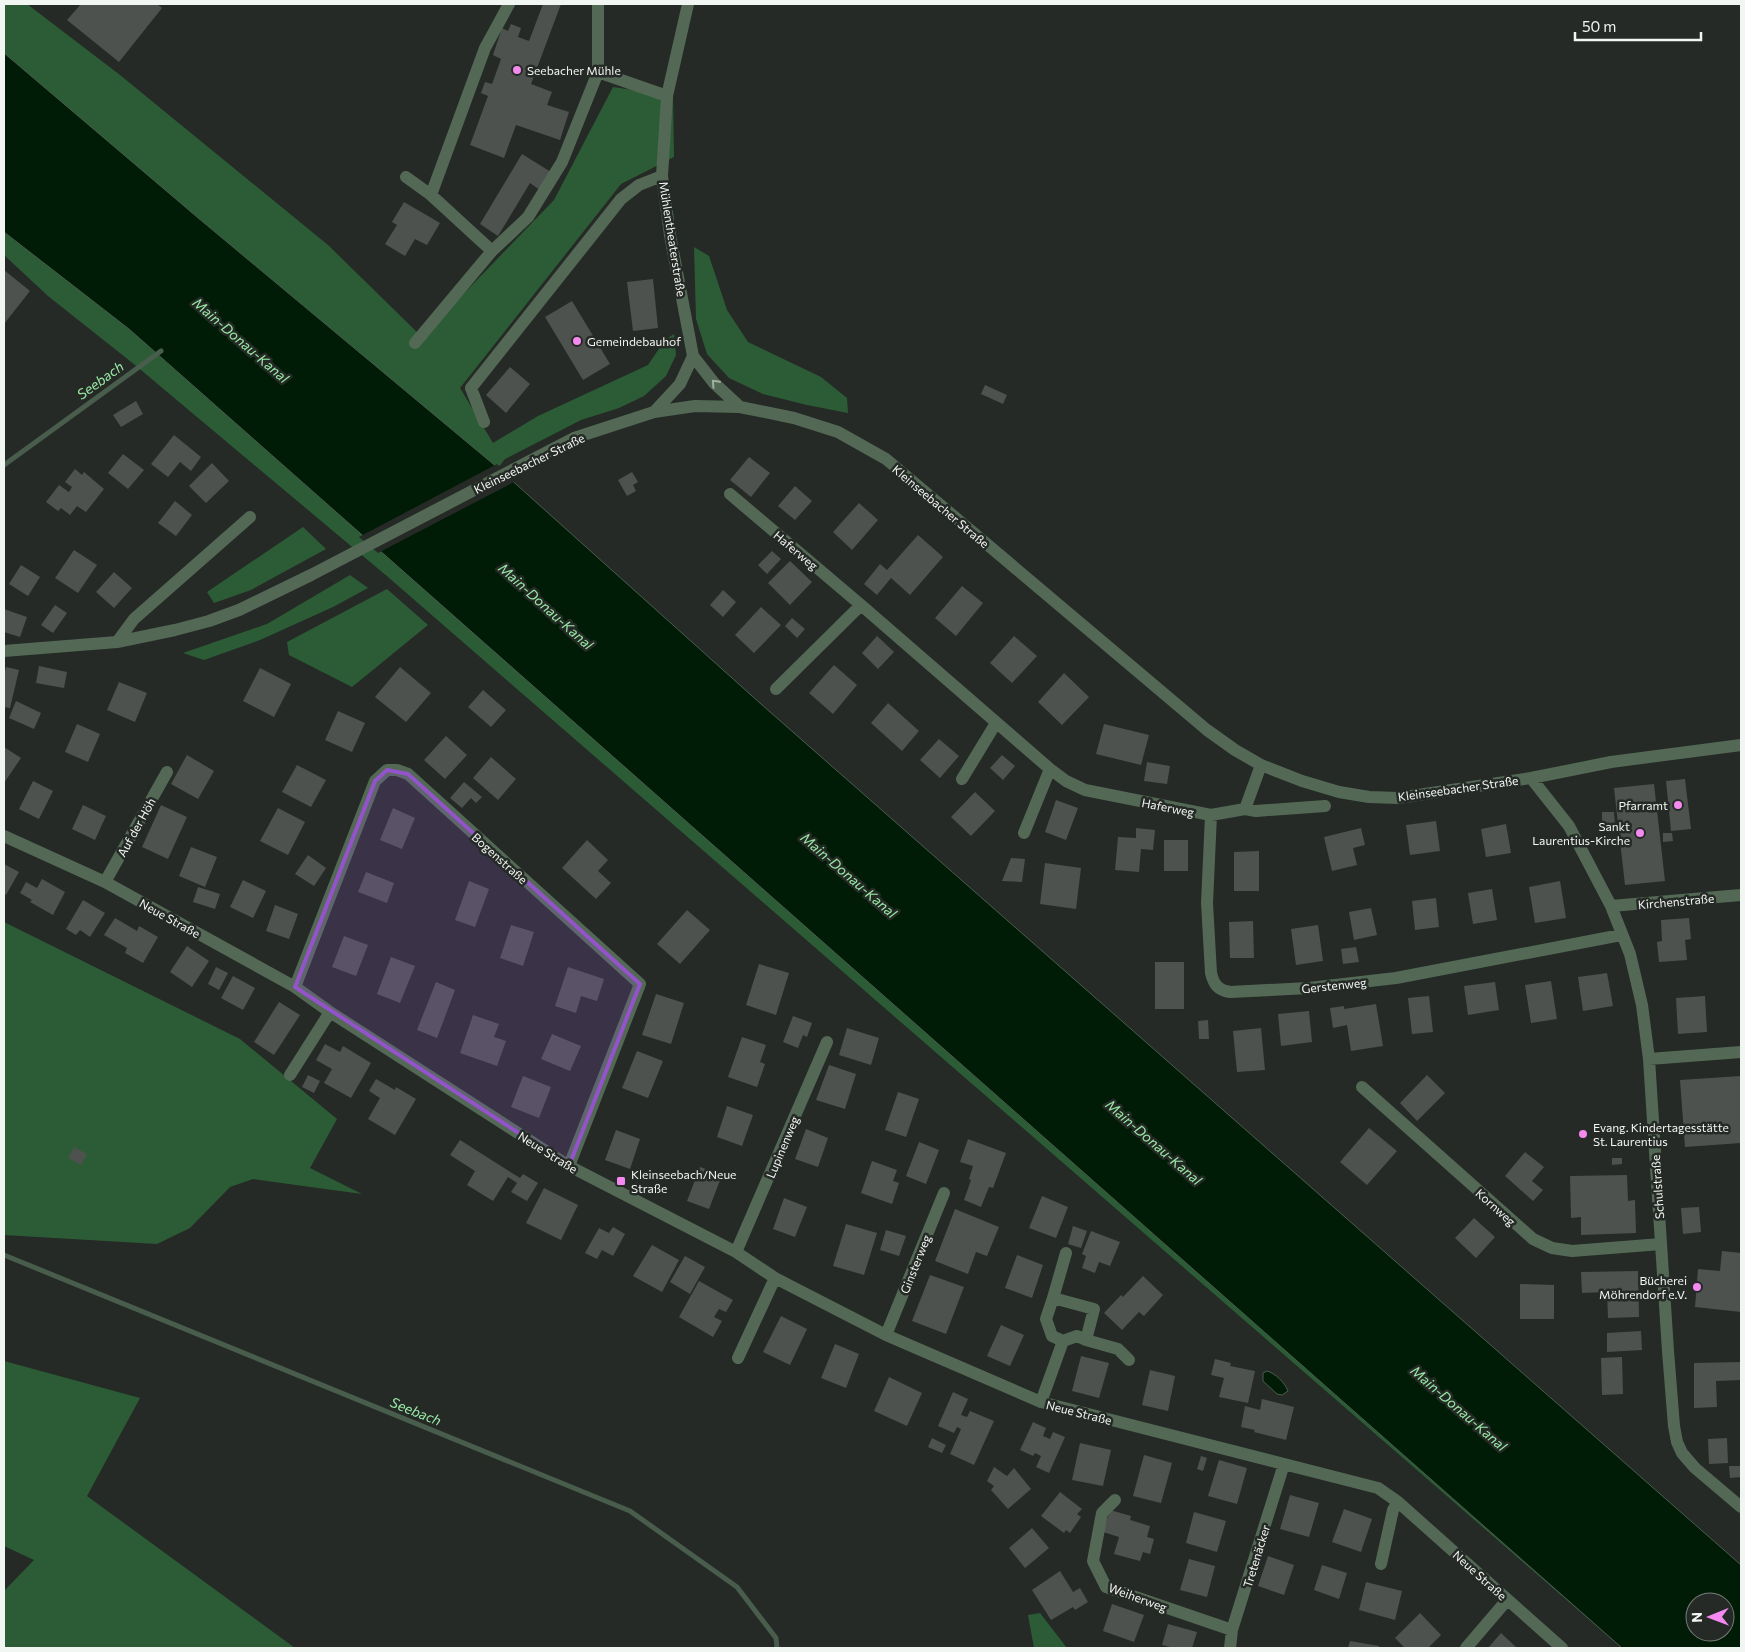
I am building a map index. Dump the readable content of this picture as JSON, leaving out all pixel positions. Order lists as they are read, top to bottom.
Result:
{
  "streets": {
    "street": [
      "Mühlentheaterstraße",
      "Kleinseebacher Straße",
      "Haferweg",
      "Auf der Höh",
      "Bogenstraße",
      "Kirchenstraße",
      "Neue Straße",
      "Gerstenweg",
      "Lupinenweg",
      "Schulstraße",
      "Kornweg",
      "Ginsterweg",
      "Tretenäcker",
      "Weiherweg"
    ]
  },
  "crossings": [
    ["Kleinseebacher Straße", "Schulstraße"],
    ["Haferweg", "Gerstenweg"],
    ["Auf der Höh", "Neue Straße"],
    ["Bogenstraße", "Neue Straße"],
    ["Kirchenstraße", "Schulstraße"],
    ["Neue Straße", "Lupinenweg"],
    ["Neue Straße", "Ginsterweg"],
    ["Neue Straße", "Tretenäcker"],
    ["Gerstenweg", "Schulstraße"],
    ["Schulstraße", "Kornweg"],
    ["Tretenäcker", "Weiherweg"]
  ],
  "water": ["Main-Donau-Kanal", "Seebach"],
  "places": {
    "other": [
      "Seebacher Mühle",
      "Gemeindebauhof",
      "Pfarramt",
      "Sankt Laurentius-Kirche",
      "Evang. Kindertagesstätte St. Laurentius",
      "Bücherei Möhrendorf e.V."
    ],
    "transit": ["Kleinseebach/Neue Straße"]
  },
  "scale_bar": "50 m",
  "north": "left"
}
